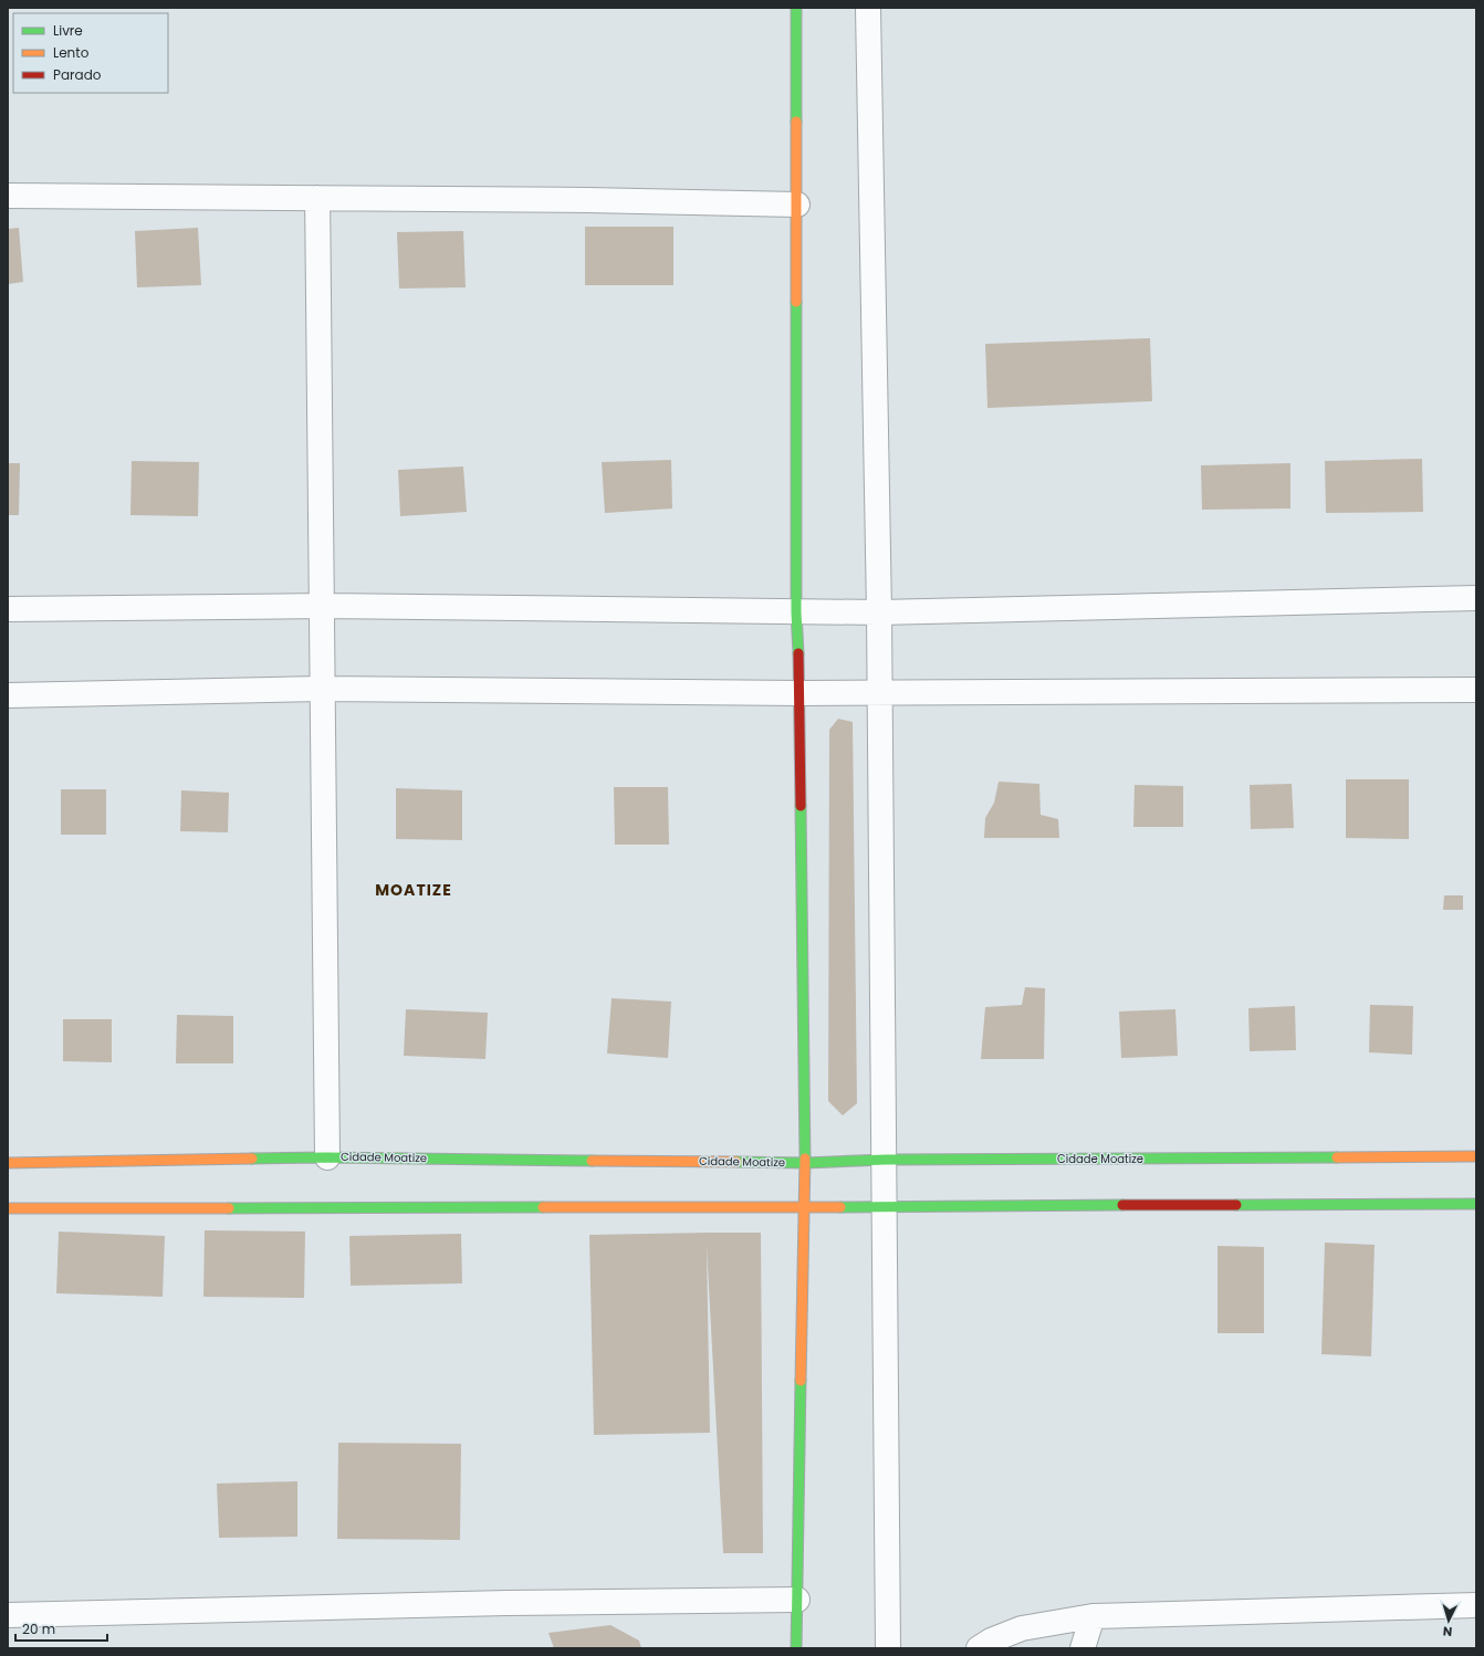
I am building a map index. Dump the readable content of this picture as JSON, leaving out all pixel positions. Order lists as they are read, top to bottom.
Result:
{
  "streets": {
    "main road": ["Cidade Moatize"]
  },
  "districts": ["MOATIZE"],
  "legend": ["Livre", "Lento", "Parado"],
  "scale_bar": "20 m",
  "north": "bottom"
}
